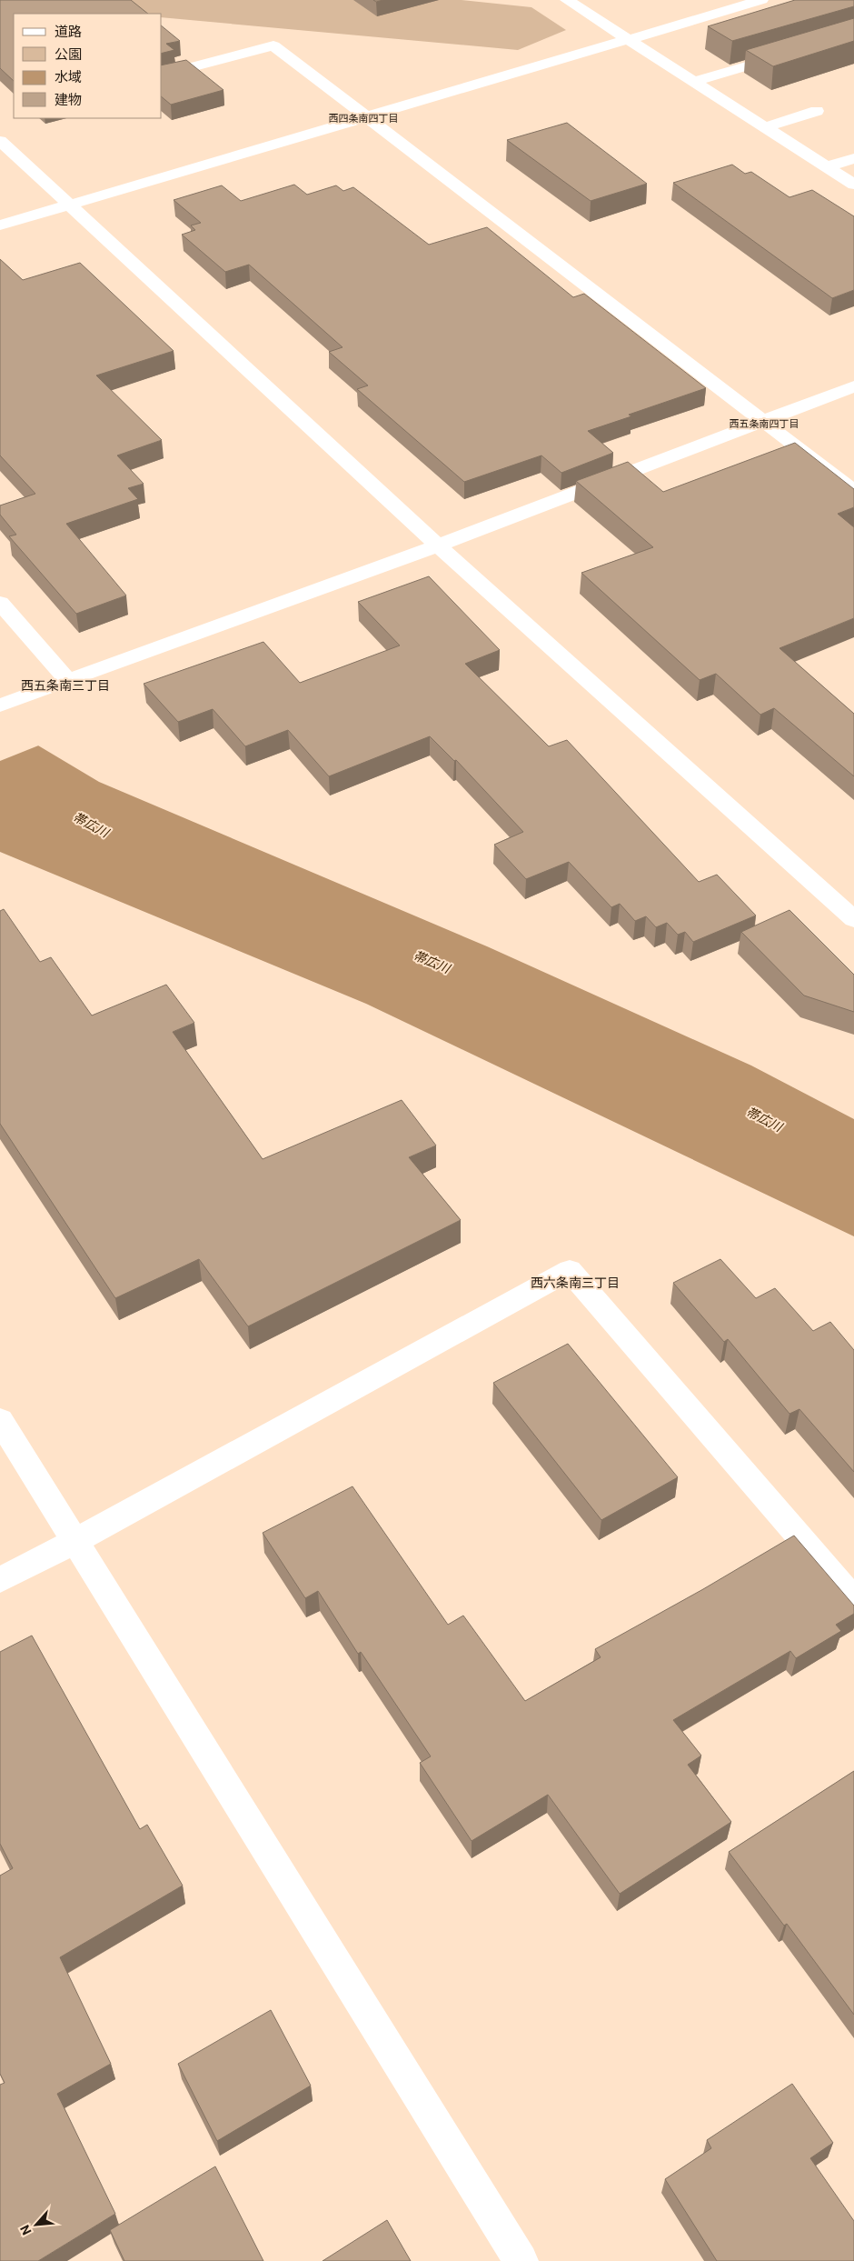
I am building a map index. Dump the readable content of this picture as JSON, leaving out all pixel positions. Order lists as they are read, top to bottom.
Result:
{
  "districts": [
    "西四条南四丁目",
    "西五条南四丁目",
    "西五条南三丁目",
    "西六条南三丁目"
  ],
  "water": ["帯広川"],
  "legend": [
    "道路",
    "公園",
    "水域",
    "建物"
  ],
  "north": "bottom left"
}
